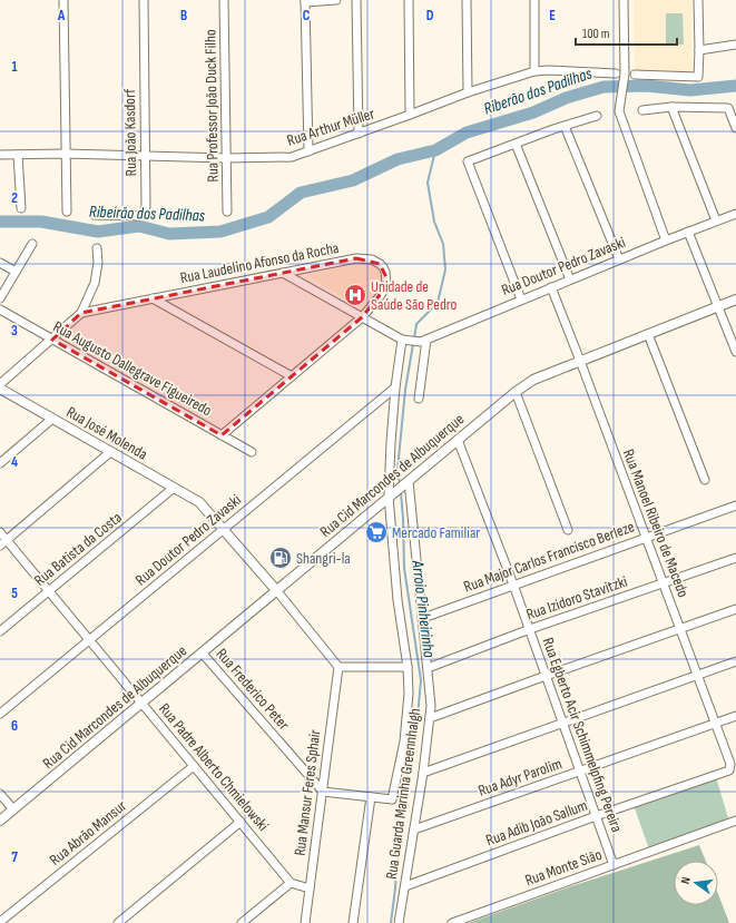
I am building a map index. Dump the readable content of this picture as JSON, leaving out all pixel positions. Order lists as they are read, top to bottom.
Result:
{
  "streets": {
    "street": [
      "Rua Professor João Duck Filho",
      "Rua Arthur Müller",
      "Rua João Kasdorf",
      "Rua Laudelino Afonso da Rocha",
      "Rua Doutor Pedro Zavaski",
      "Rua Augusto Dallegrave Figueiredo",
      "Rua José Molenda",
      "Rua Cid Marcondes de Albuquerque",
      "Rua Manoel Ribeiro de Macedo",
      "Rua Batista da Costa",
      "Rua Major Carlos Francisco Berleze",
      "Rua Izidoro Stavitzki",
      "Rua Frederico Peter",
      "Rua Egberto Acir Schimmelpfing Pereira",
      "Rua Padre Alberto Chmielowski",
      "Rua Adyr Parolim",
      "Rua Mansur Feres Sphair",
      "Rua Guarda Marinha Greennhalgh",
      "Rua Adib João Sallum",
      "Rua Abrão Mansur",
      "Rua Monte Sião"
    ]
  },
  "crossings": [
    ["Rua Professor João Duck Filho", "Rua Arthur Müller"],
    ["Rua Arthur Müller", "Rua João Kasdorf"],
    ["Rua Laudelino Afonso da Rocha", "Rua Augusto Dallegrave Figueiredo"],
    ["Rua Doutor Pedro Zavaski", "Rua José Molenda"],
    ["Rua Doutor Pedro Zavaski", "Rua Manoel Ribeiro de Macedo"],
    ["Rua Doutor Pedro Zavaski", "Rua Padre Alberto Chmielowski"],
    ["Rua Doutor Pedro Zavaski", "Rua Guarda Marinha Greennhalgh"],
    ["Rua José Molenda", "Rua Batista da Costa"],
    ["Rua Cid Marcondes de Albuquerque", "Rua Manoel Ribeiro de Macedo"],
    ["Rua Cid Marcondes de Albuquerque", "Rua Frederico Peter"],
    ["Rua Cid Marcondes de Albuquerque", "Rua Egberto Acir Schimmelpfing Pereira"],
    ["Rua Cid Marcondes de Albuquerque", "Rua Padre Alberto Chmielowski"],
    ["Rua Cid Marcondes de Albuquerque", "Rua Guarda Marinha Greennhalgh"],
    ["Rua Manoel Ribeiro de Macedo", "Rua Major Carlos Francisco Berleze"],
    ["Rua Manoel Ribeiro de Macedo", "Rua Izidoro Stavitzki"],
    ["Rua Manoel Ribeiro de Macedo", "Rua Adyr Parolim"],
    ["Rua Manoel Ribeiro de Macedo", "Rua Adib João Sallum"],
    ["Rua Batista da Costa", "Rua Padre Alberto Chmielowski"],
    ["Rua Major Carlos Francisco Berleze", "Rua Egberto Acir Schimmelpfing Pereira"],
    ["Rua Major Carlos Francisco Berleze", "Rua Guarda Marinha Greennhalgh"],
    ["Rua Izidoro Stavitzki", "Rua Egberto Acir Schimmelpfing Pereira"],
    ["Rua Izidoro Stavitzki", "Rua Guarda Marinha Greennhalgh"],
    ["Rua Frederico Peter", "Rua Mansur Feres Sphair"],
    ["Rua Egberto Acir Schimmelpfing Pereira", "Rua Adyr Parolim"],
    ["Rua Egberto Acir Schimmelpfing Pereira", "Rua Adib João Sallum"],
    ["Rua Egberto Acir Schimmelpfing Pereira", "Rua Monte Sião"],
    ["Rua Padre Alberto Chmielowski", "Rua Abrão Mansur"],
    ["Rua Adyr Parolim", "Rua Guarda Marinha Greennhalgh"],
    ["Rua Guarda Marinha Greennhalgh", "Rua Adib João Sallum"]
  ],
  "water": ["Riberão dos Padilhas", "Ribeirão dos Padilhas", "Arroio Pinheirinho"],
  "places": {
    "hospital": ["Unidade de Saúde São Pedro"],
    "supermarket": ["Mercado Familiar"],
    "fuel station": ["Shangri-la"]
  },
  "scale_bar": "100 m",
  "north": "left",
  "grid": {
    "columns": [
      "A",
      "B",
      "C",
      "D",
      "E"
    ],
    "rows": [
      "1",
      "2",
      "3",
      "4",
      "5",
      "6",
      "7"
    ]
  }
}
